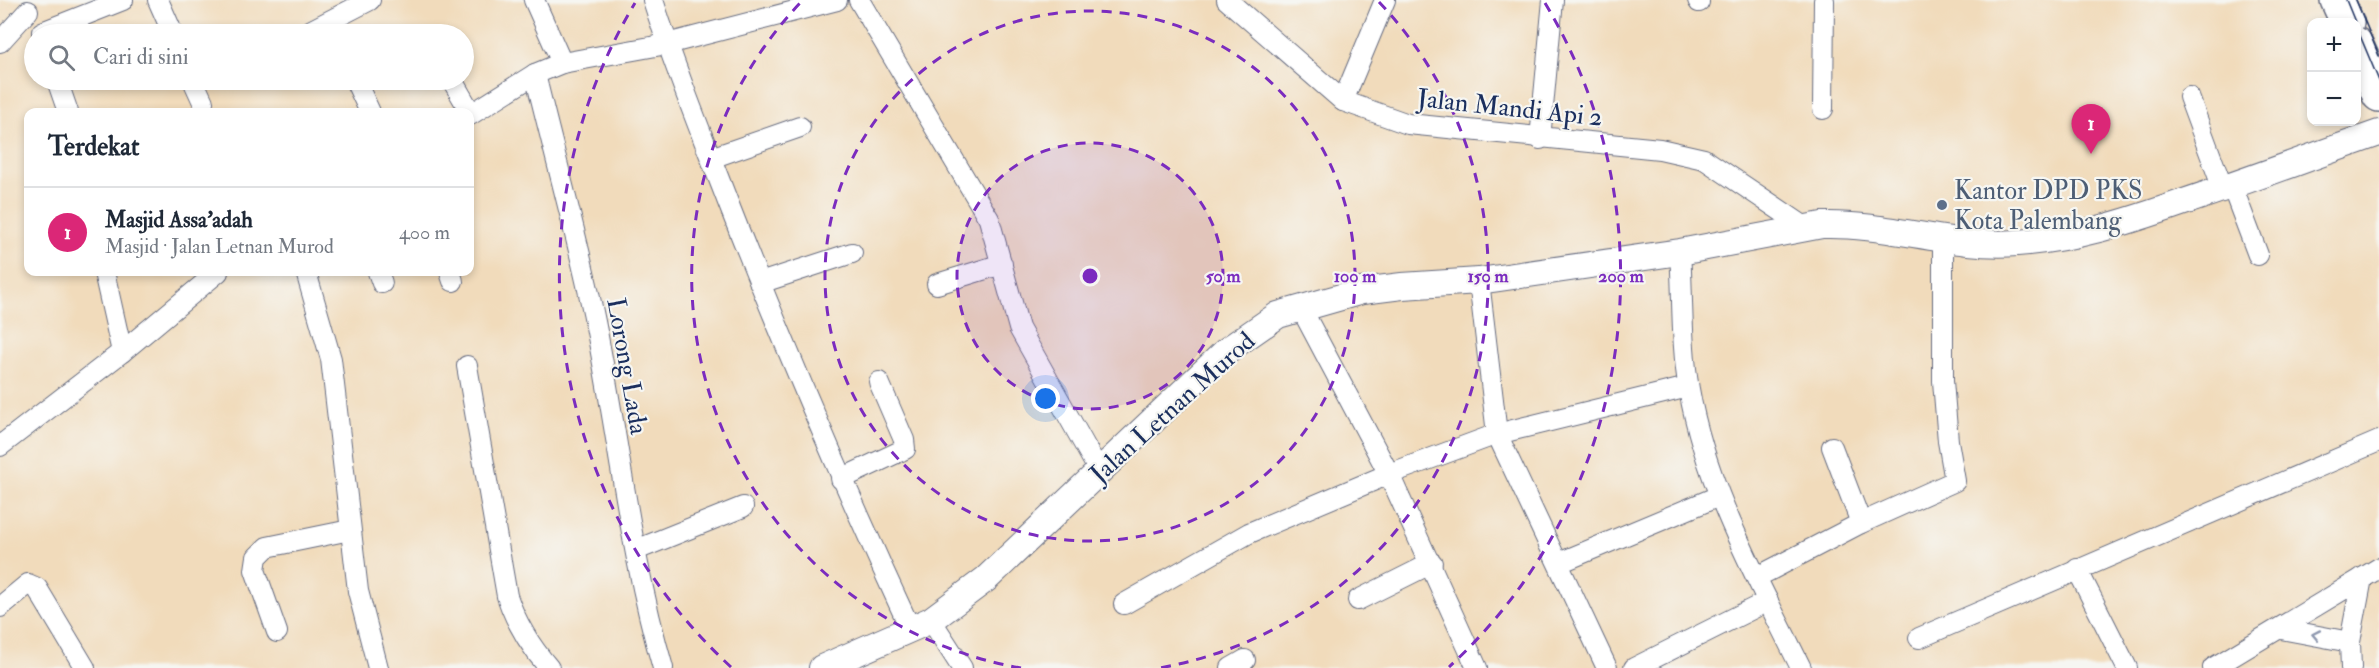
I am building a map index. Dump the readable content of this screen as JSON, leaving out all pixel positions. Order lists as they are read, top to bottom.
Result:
{
  "streets": {
    "street": ["Jalan Mandi Api 2", "Lorong Lada", "Jalan Letnan Murod"]
  },
  "crossings": [
    ["Jalan Mandi Api 2", "Jalan Letnan Murod"]
  ],
  "places": ["Kantor DPD PKS Kota Palembang"],
  "page": {
    "map_buttons": ["+", "−"],
    "search": "Cari di sini",
    "pins": "1",
    "heading": "Terdekat",
    "list": [
      {
        "mark": "1",
        "name": "Masjid Assa'adah",
        "note": "Masjid · Jalan Letnan Murod",
        "value": "400 m"
      }
    ]
  },
  "rings": [
    "50 m",
    "100 m",
    "150 m",
    "200 m"
  ]
}
